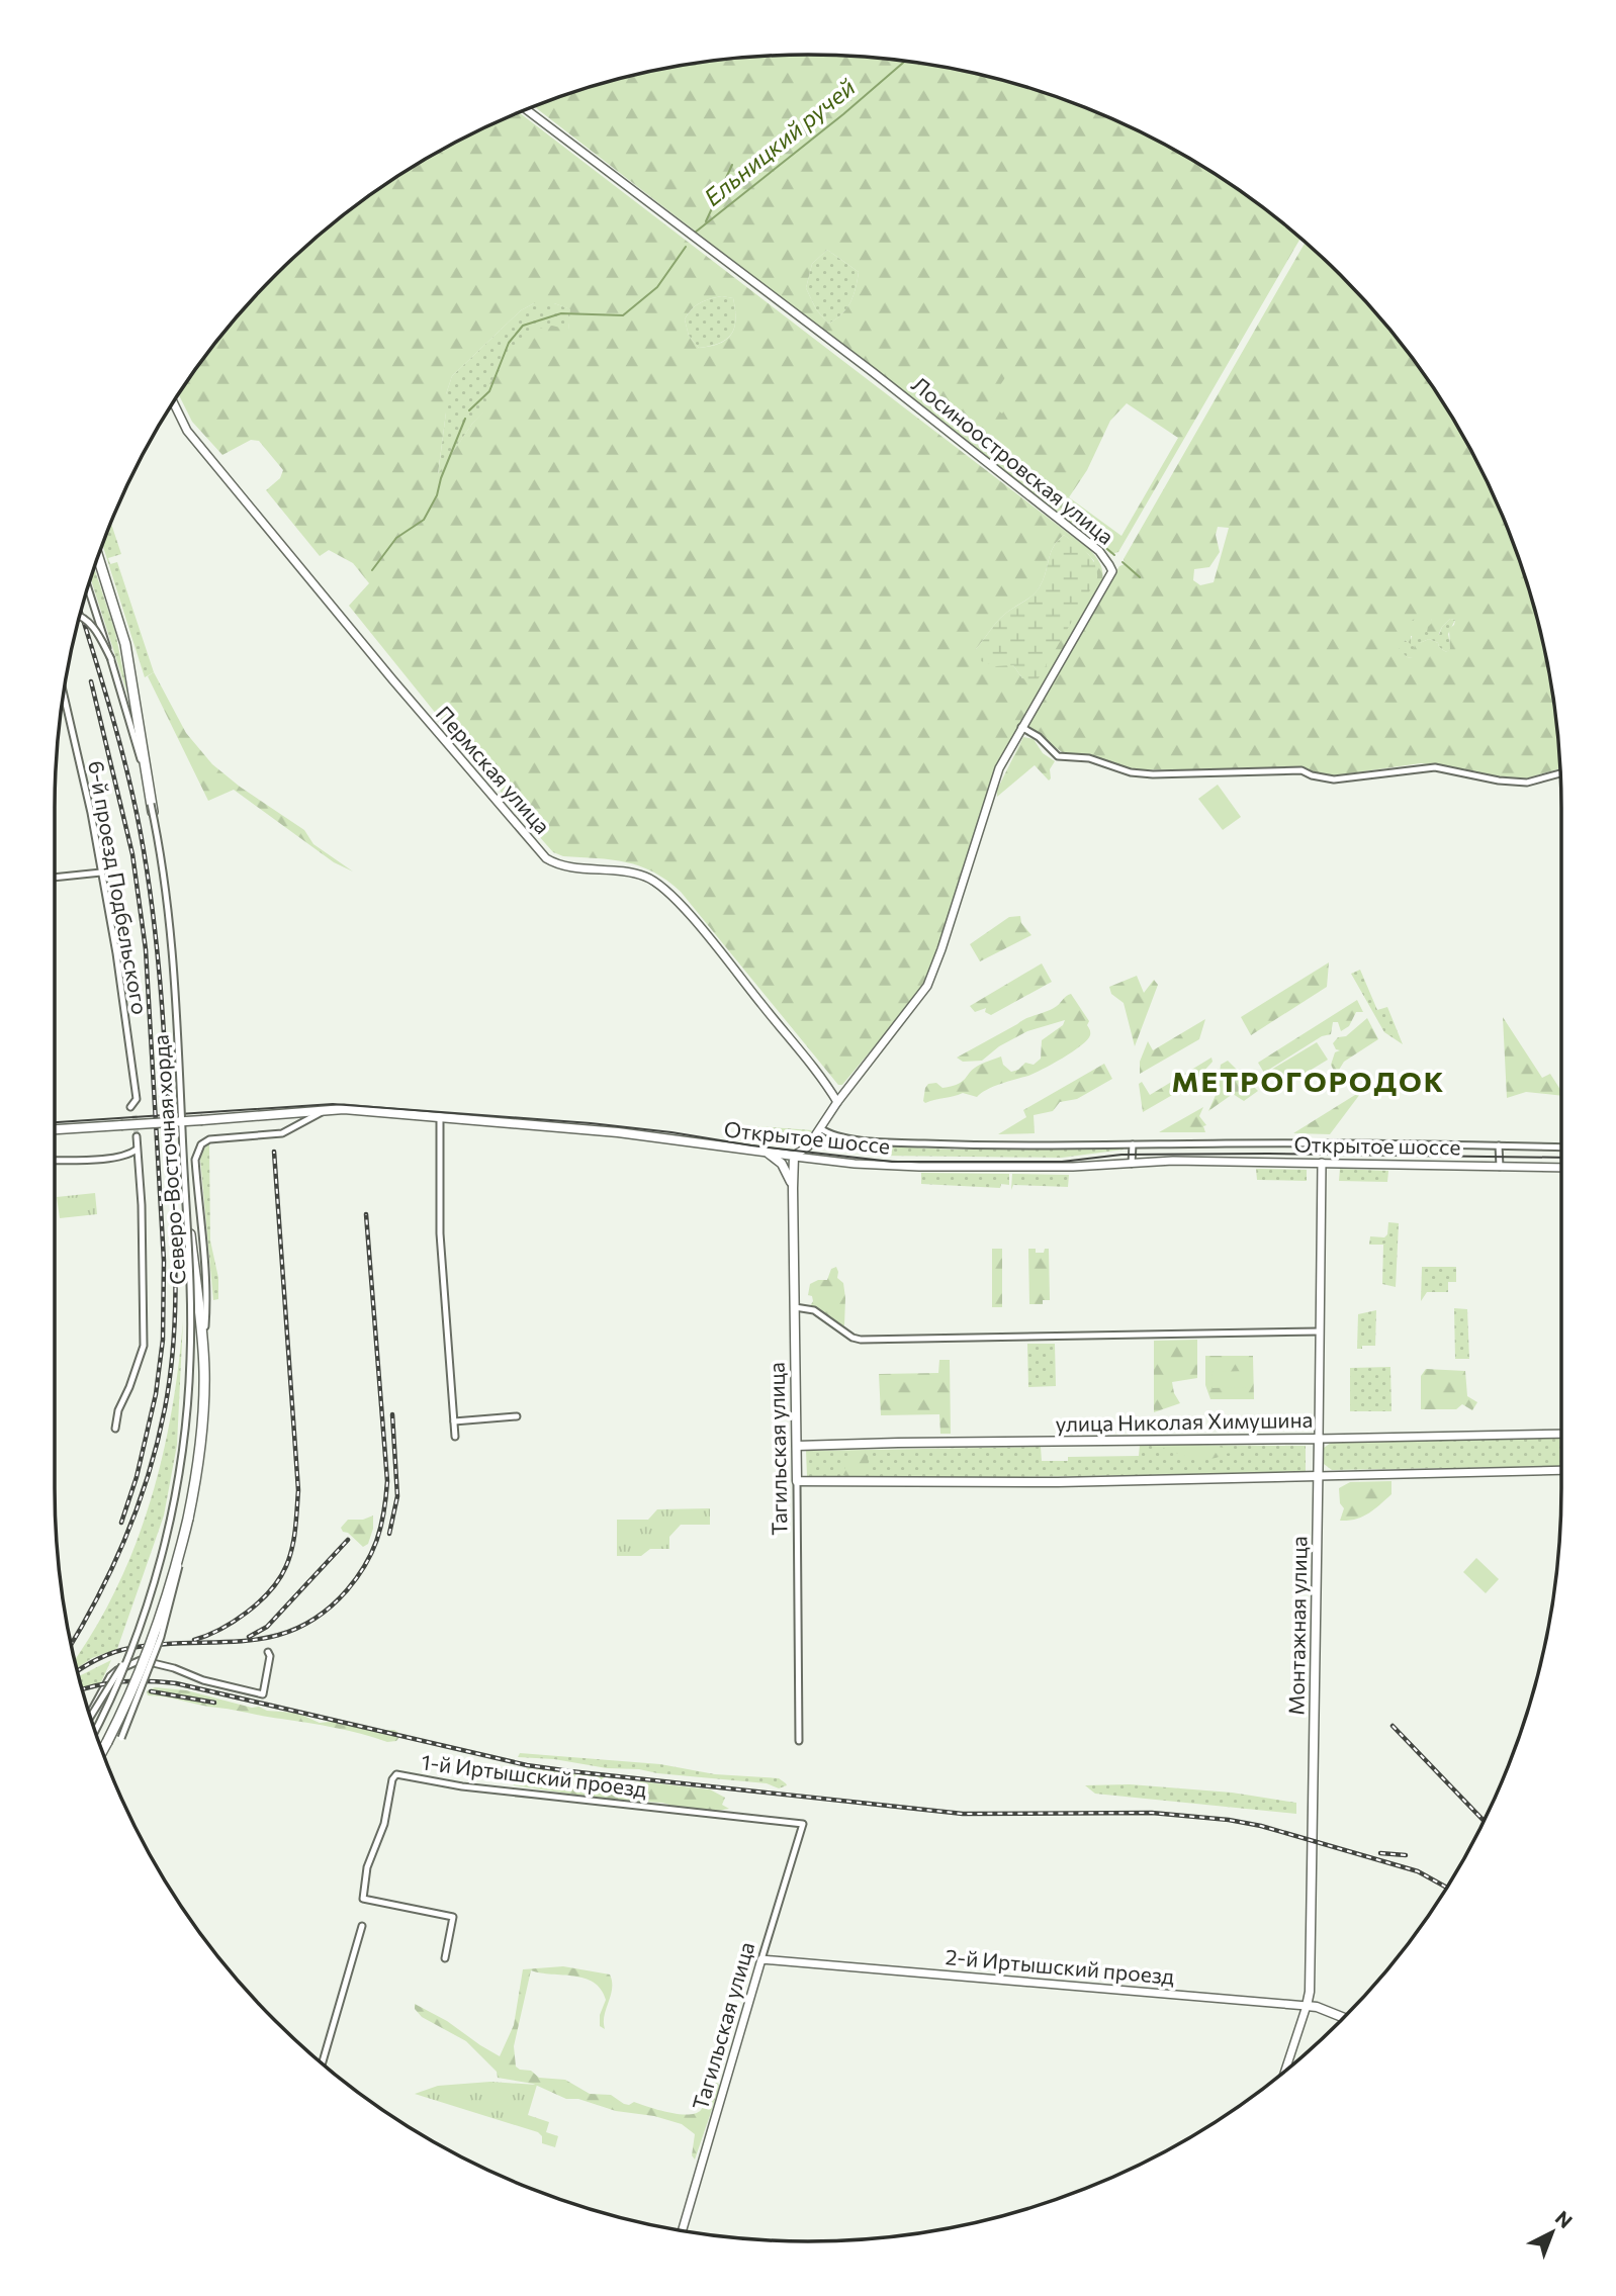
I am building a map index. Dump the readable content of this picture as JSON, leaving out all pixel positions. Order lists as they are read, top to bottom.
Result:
{
  "streets": {
    "main road": [
      "Открытое шоссе",
      "Северо-Восточная хорда",
      "улица Николая Химушина",
      "Тагильская улица",
      "Монтажная улица",
      "2-й Иртышский проезд"
    ],
    "street": [
      "Лосиноостровская улица",
      "Пермская улица",
      "6-й проезд Подбельского",
      "1-й Иртышский проезд"
    ]
  },
  "crossings": [
    ["Лосиноостровская улица", "Пермская улица"],
    ["Лосиноостровская улица", "Открытое шоссе"],
    ["Лосиноостровская улица", "Тагильская улица"],
    ["Открытое шоссе", "Тагильская улица"],
    ["Открытое шоссе", "Монтажная улица"],
    ["улица Николая Химушина", "Тагильская улица"],
    ["улица Николая Химушина", "Монтажная улица"],
    ["Тагильская улица", "1-й Иртышский проезд"],
    ["Тагильская улица", "2-й Иртышский проезд"],
    ["Монтажная улица", "2-й Иртышский проезд"]
  ],
  "districts": ["МЕТРОГОРОДОК"],
  "water": ["Ельницкий ручей"],
  "north": "top right"
}
